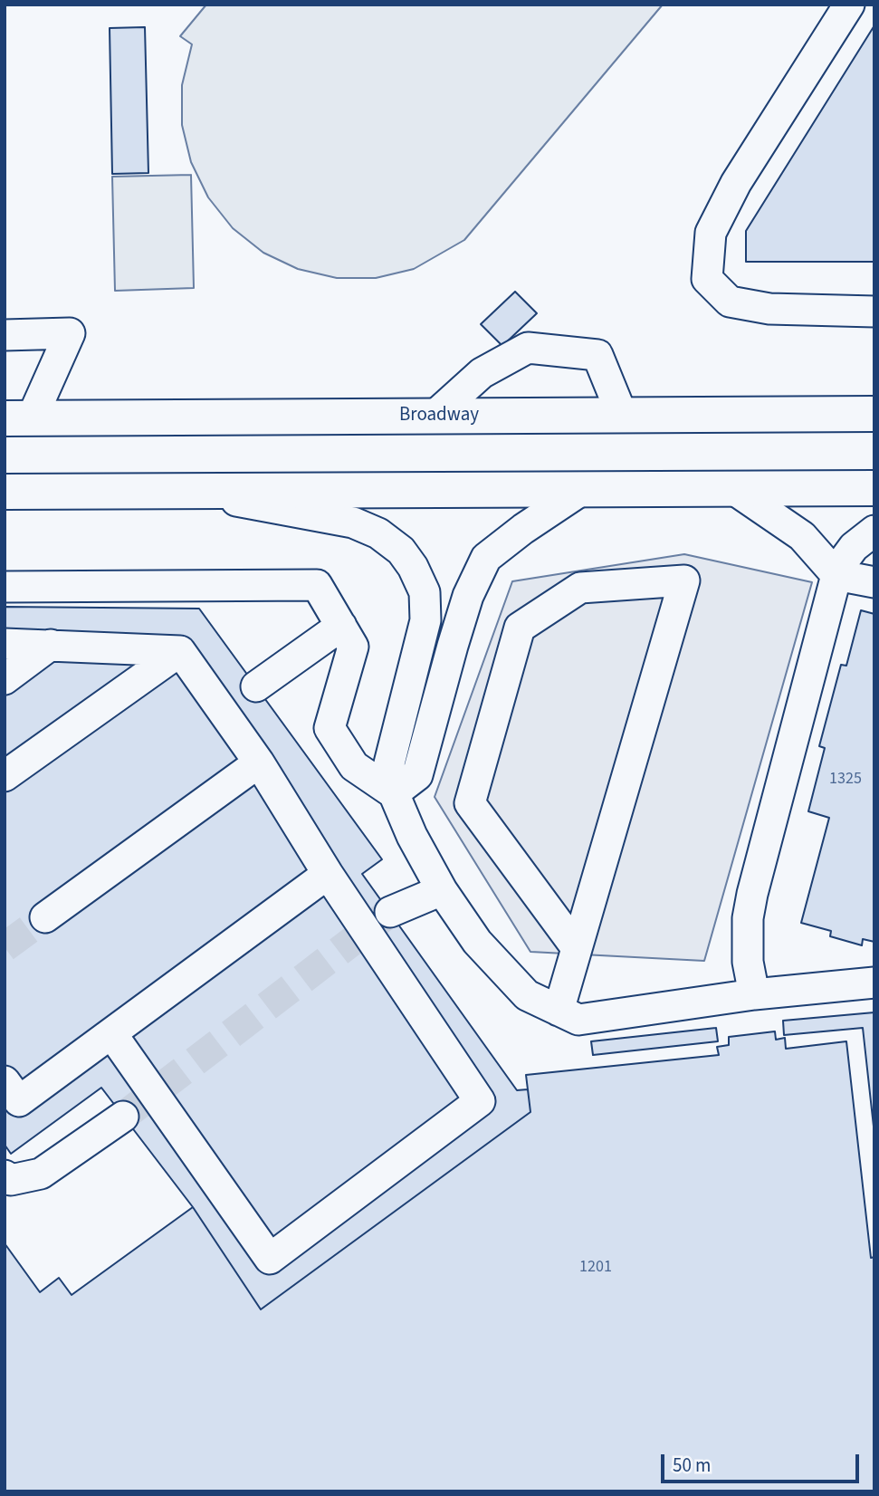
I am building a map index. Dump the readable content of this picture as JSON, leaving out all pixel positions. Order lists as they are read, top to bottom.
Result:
{
  "streets": {
    "highway": ["Broadway"]
  },
  "house_numbers": ["1325", "1201"],
  "scale_bar": "50 m"
}
